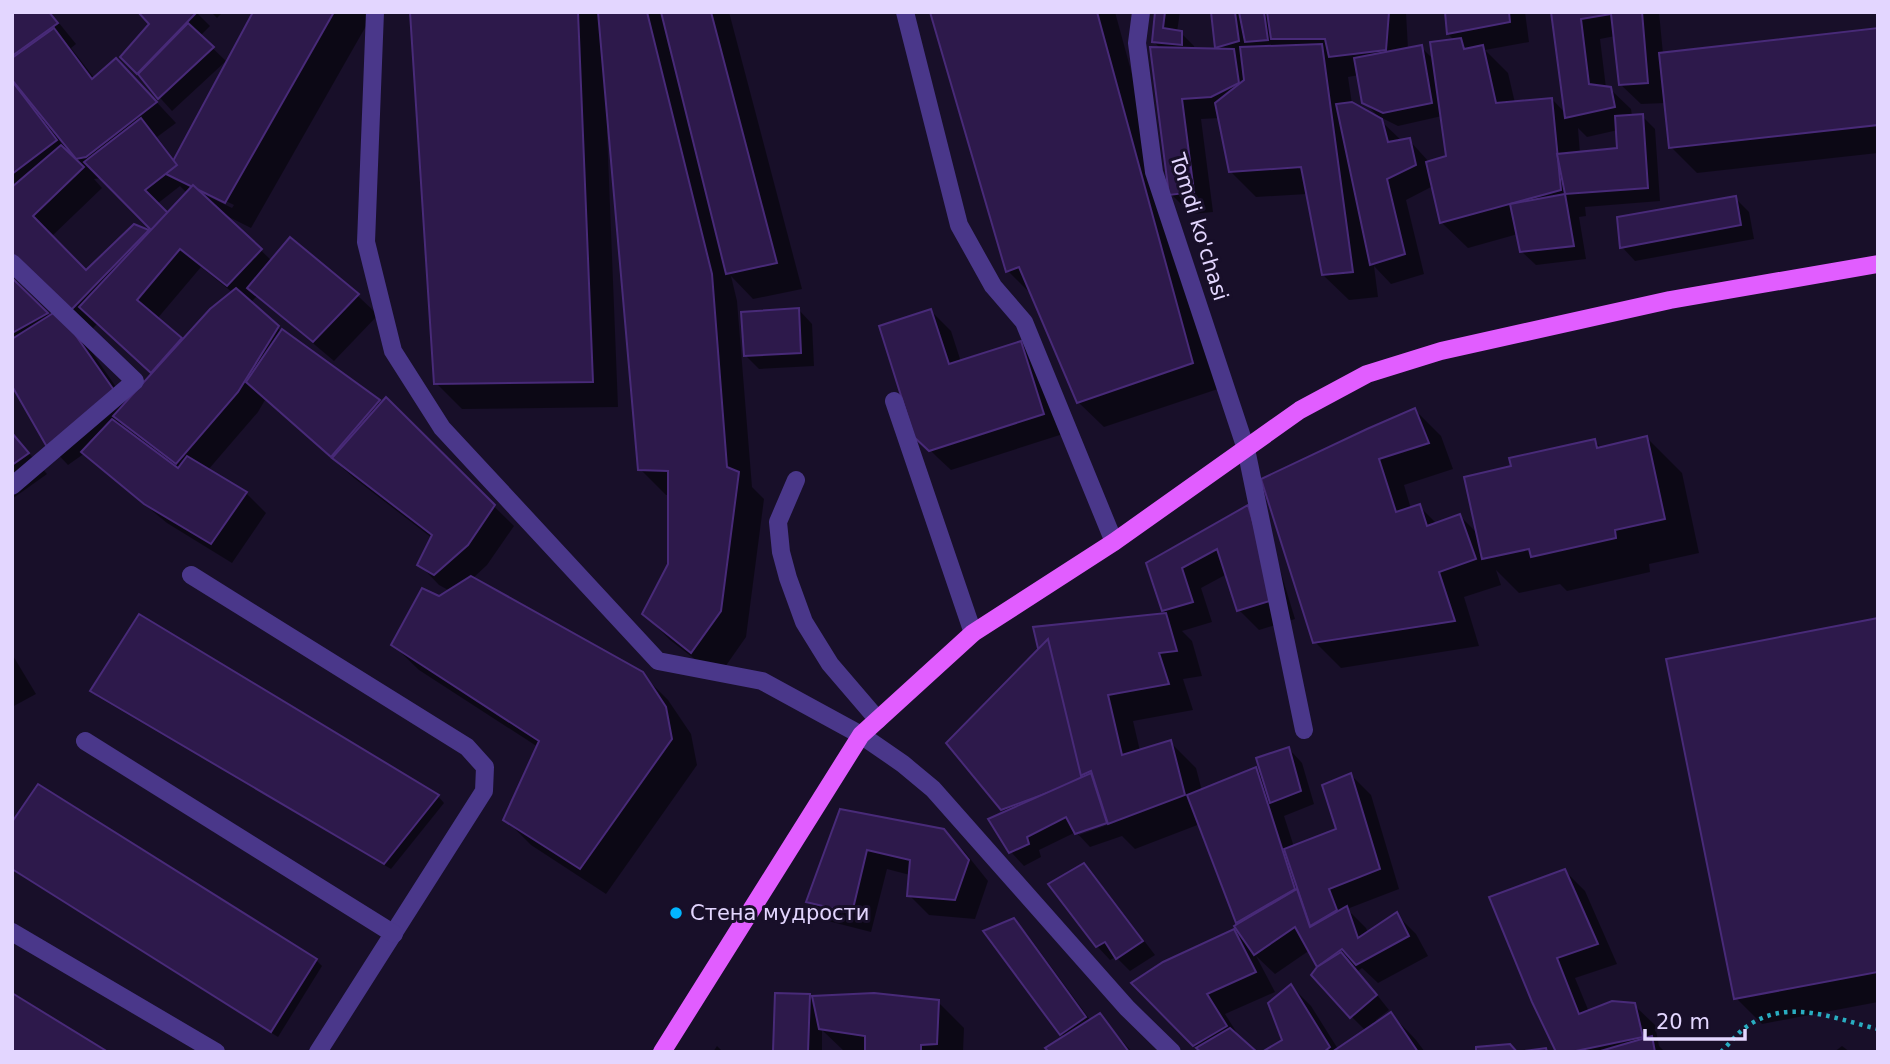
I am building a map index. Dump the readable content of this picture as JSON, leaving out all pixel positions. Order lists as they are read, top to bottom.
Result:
{
  "streets": {
    "street": ["Tomdi ko'chasi"]
  },
  "places": ["Стена мудрости"],
  "scale_bar": "20 m"
}
